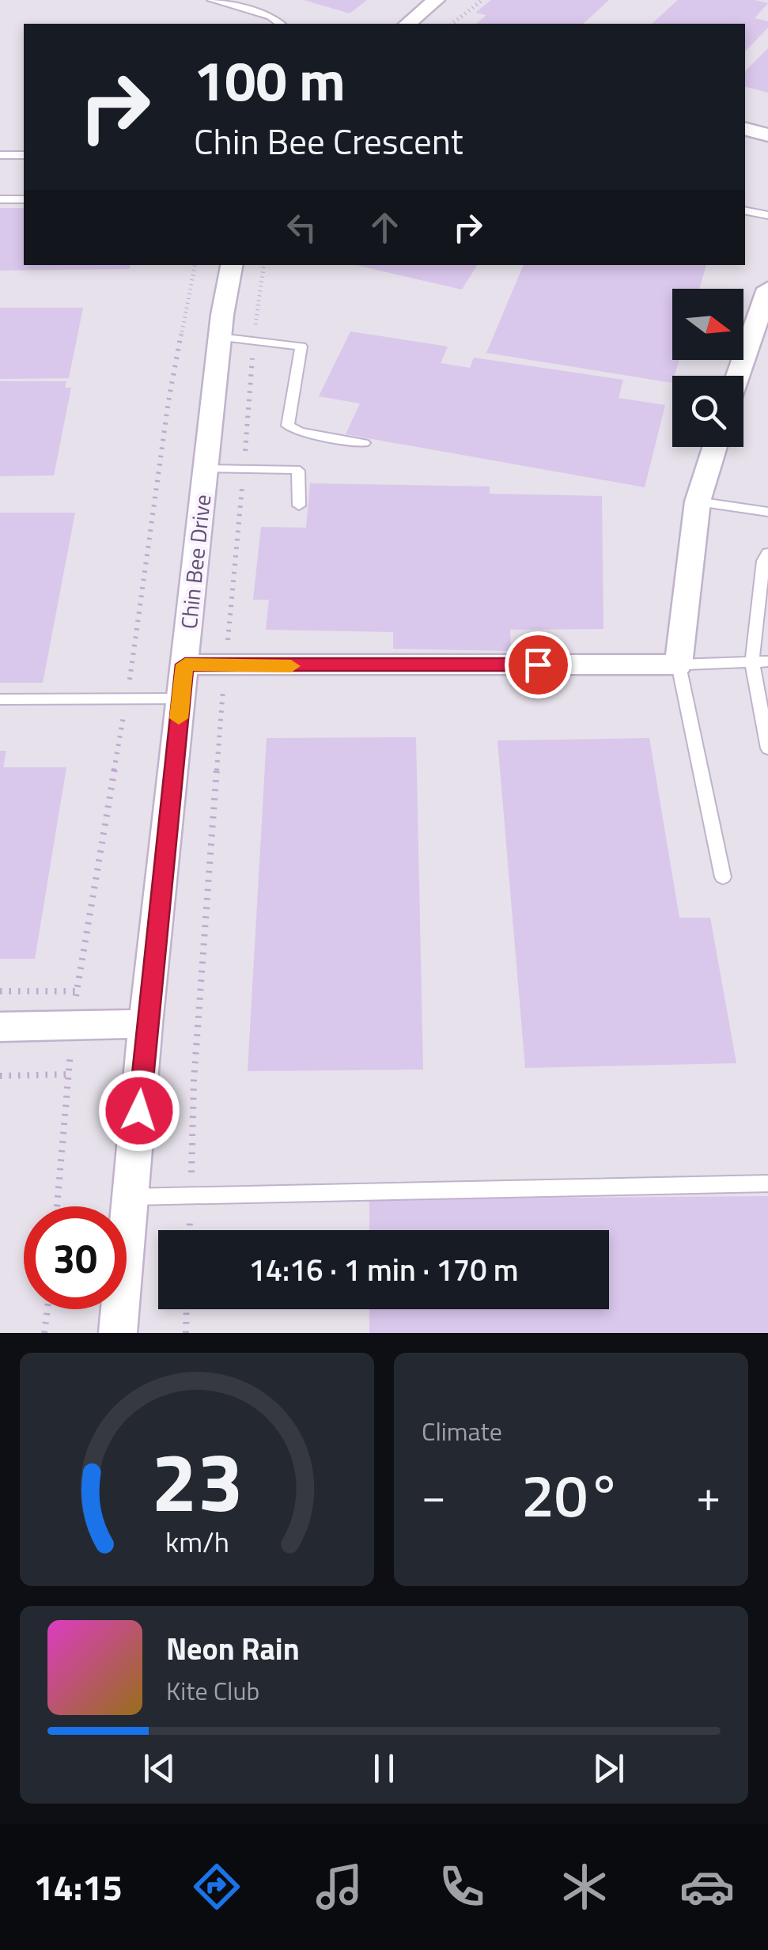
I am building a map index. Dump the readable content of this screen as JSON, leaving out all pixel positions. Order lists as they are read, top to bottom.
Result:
{
  "streets": {
    "street": ["Chin Bee Drive"]
  },
  "north": "right",
  "page": {
    "turn": ["100 m", "Chin Bee Crescent"],
    "limit": "30",
    "trip": "14:16 · 1 min · 170 m",
    "tile": "Climate",
    "heat": ["−", "20°", "+"],
    "song": ["Neon Rain", "Kite Club"],
    "tabs": "14:15",
    "gauge": ["23", "km/h"]
  }
}
